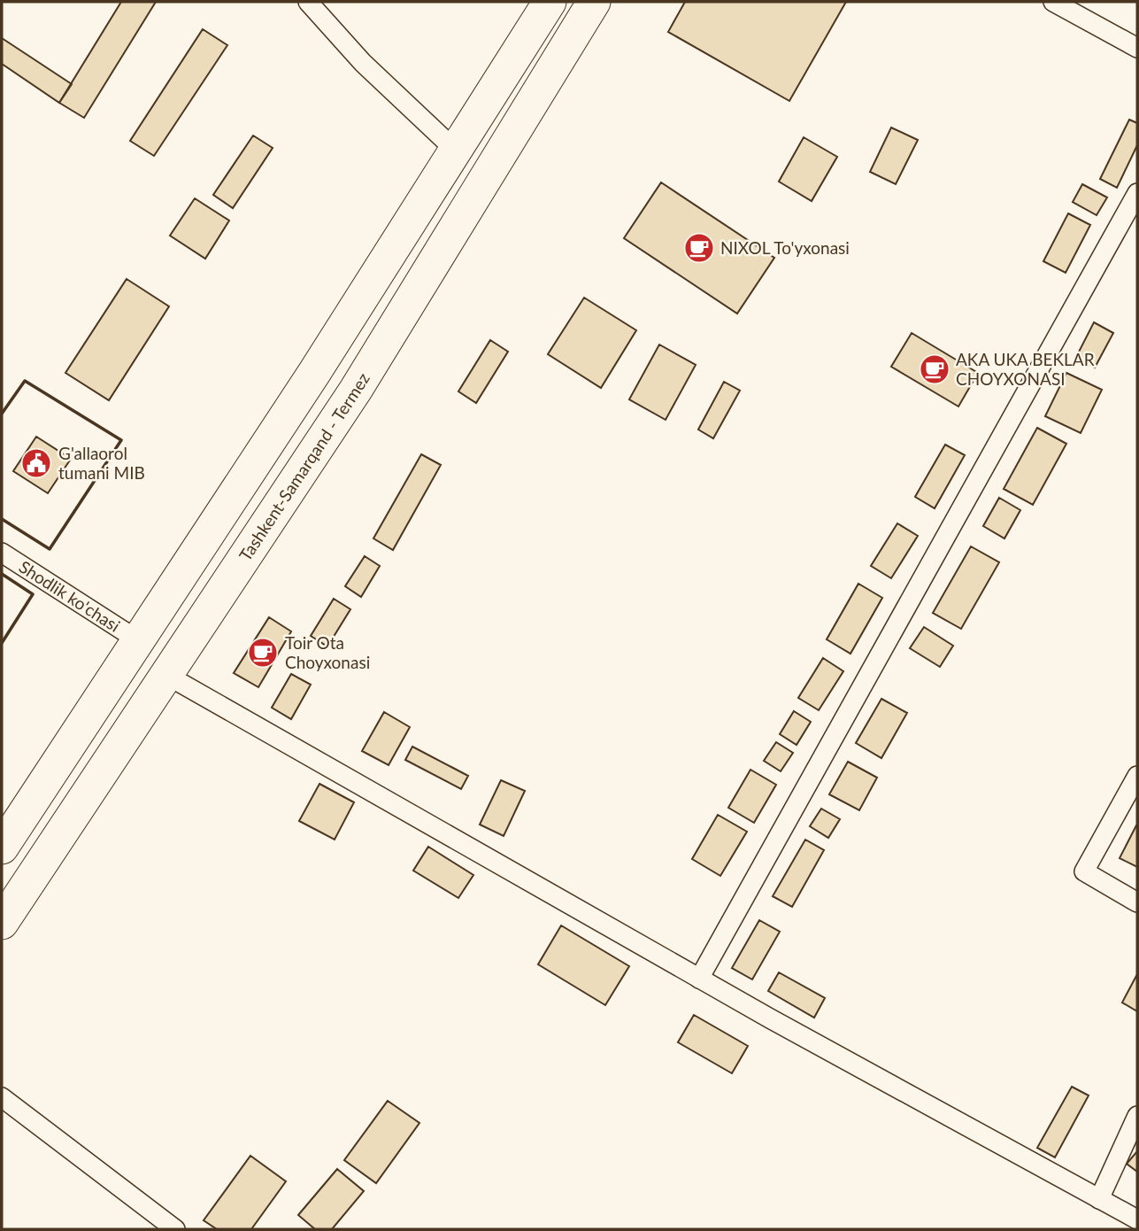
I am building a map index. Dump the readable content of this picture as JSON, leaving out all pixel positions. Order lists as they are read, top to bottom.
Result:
{
  "streets": {
    "highway": ["Tashkent-Samarqand - Termez"],
    "street": ["Shodlik ko'chasi"]
  },
  "places": {
    "cafe": ["NIXOL To'yxonasi", "AKA UKA BEKLAR CHOYXONASI", "Toir Ota Choyxonasi"],
    "public building": ["G'allaorol tumani MIB"]
  }
}
